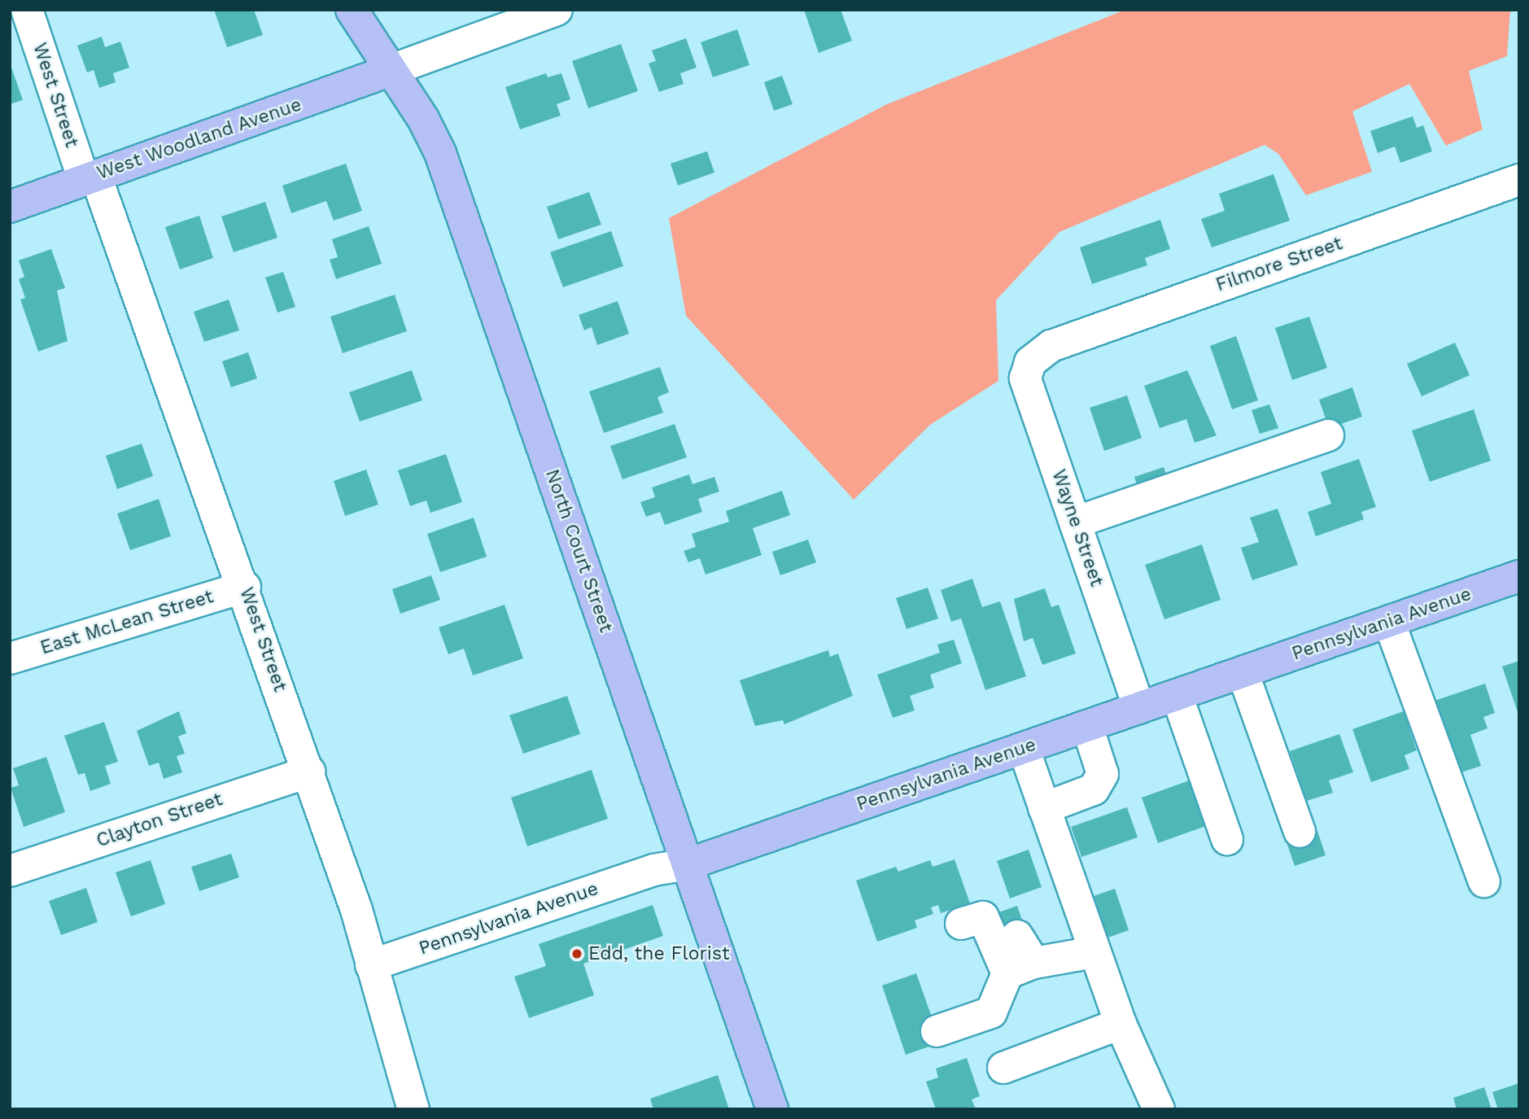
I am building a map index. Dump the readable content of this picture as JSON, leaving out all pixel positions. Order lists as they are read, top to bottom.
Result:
{
  "streets": {
    "main road": ["West Woodland Avenue", "North Court Street", "Pennsylvania Avenue"],
    "street": [
      "West Street",
      "Filmore Street",
      "Wayne Street",
      "East McLean Street",
      "Clayton Street"
    ]
  },
  "crossings": [
    ["West Street", "West Woodland Avenue"],
    ["West Street", "East McLean Street"],
    ["West Street", "Pennsylvania Avenue"],
    ["West Street", "Clayton Street"],
    ["West Woodland Avenue", "North Court Street"],
    ["Filmore Street", "Wayne Street"],
    ["Wayne Street", "Pennsylvania Avenue"],
    ["North Court Street", "Pennsylvania Avenue"]
  ],
  "places": ["Edd, the Florist"]
}
